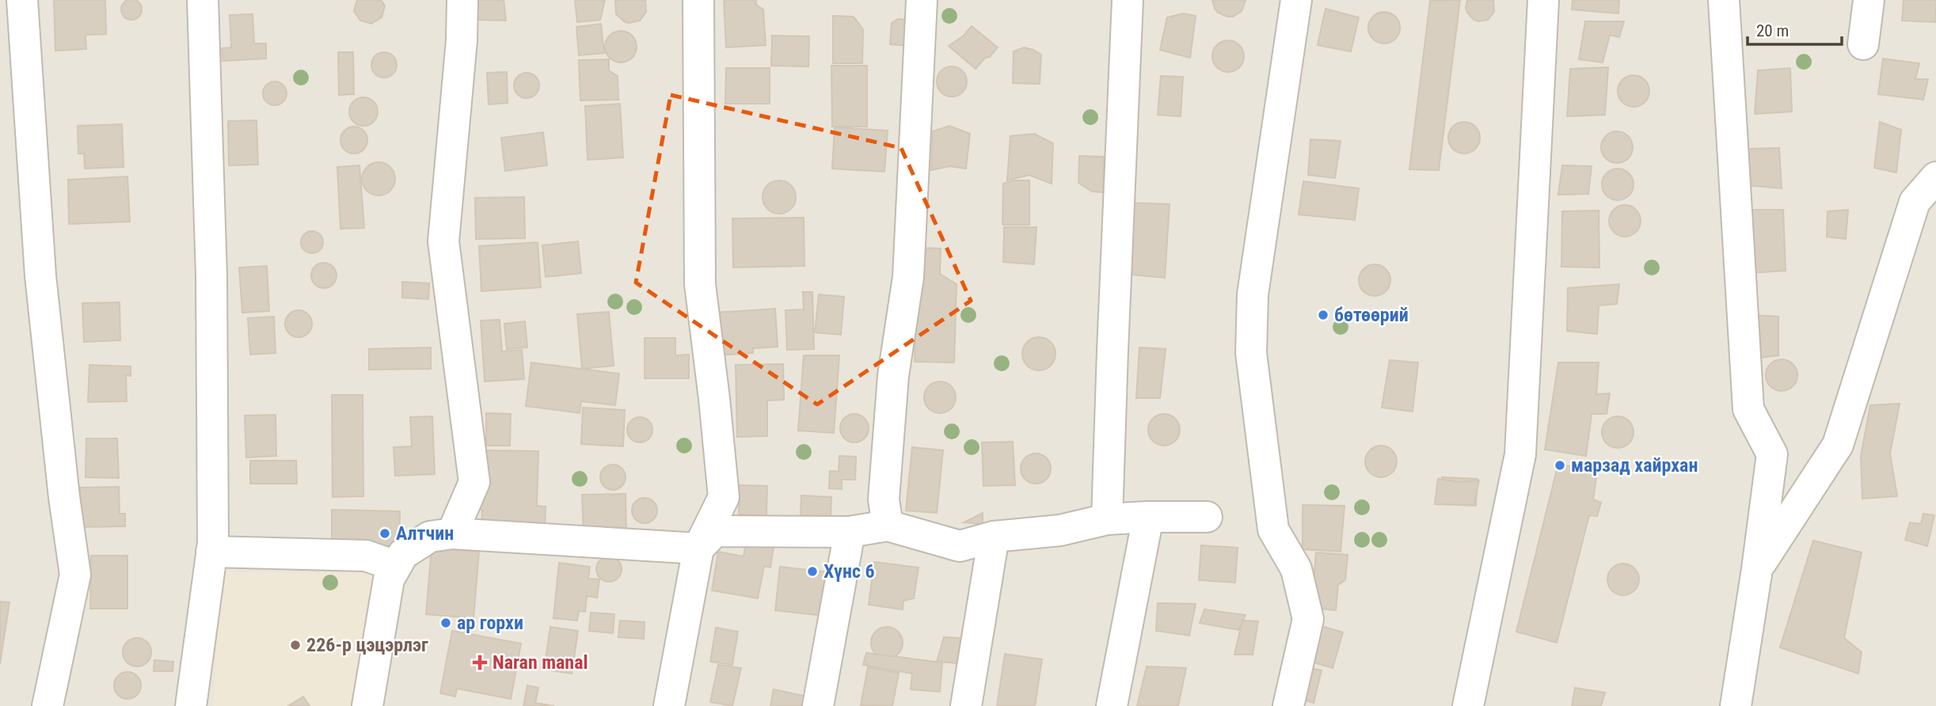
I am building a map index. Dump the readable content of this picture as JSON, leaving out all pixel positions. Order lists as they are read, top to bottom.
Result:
{
  "places": {
    "other": [
      "бөтөөрий",
      "марзад хайрхан",
      "Алтчин",
      "Хүнс 6",
      "ар горхи",
      "226-р цэцэрлэг"
    ],
    "health": ["Naran manal"]
  },
  "scale_bar": "20 m"
}
